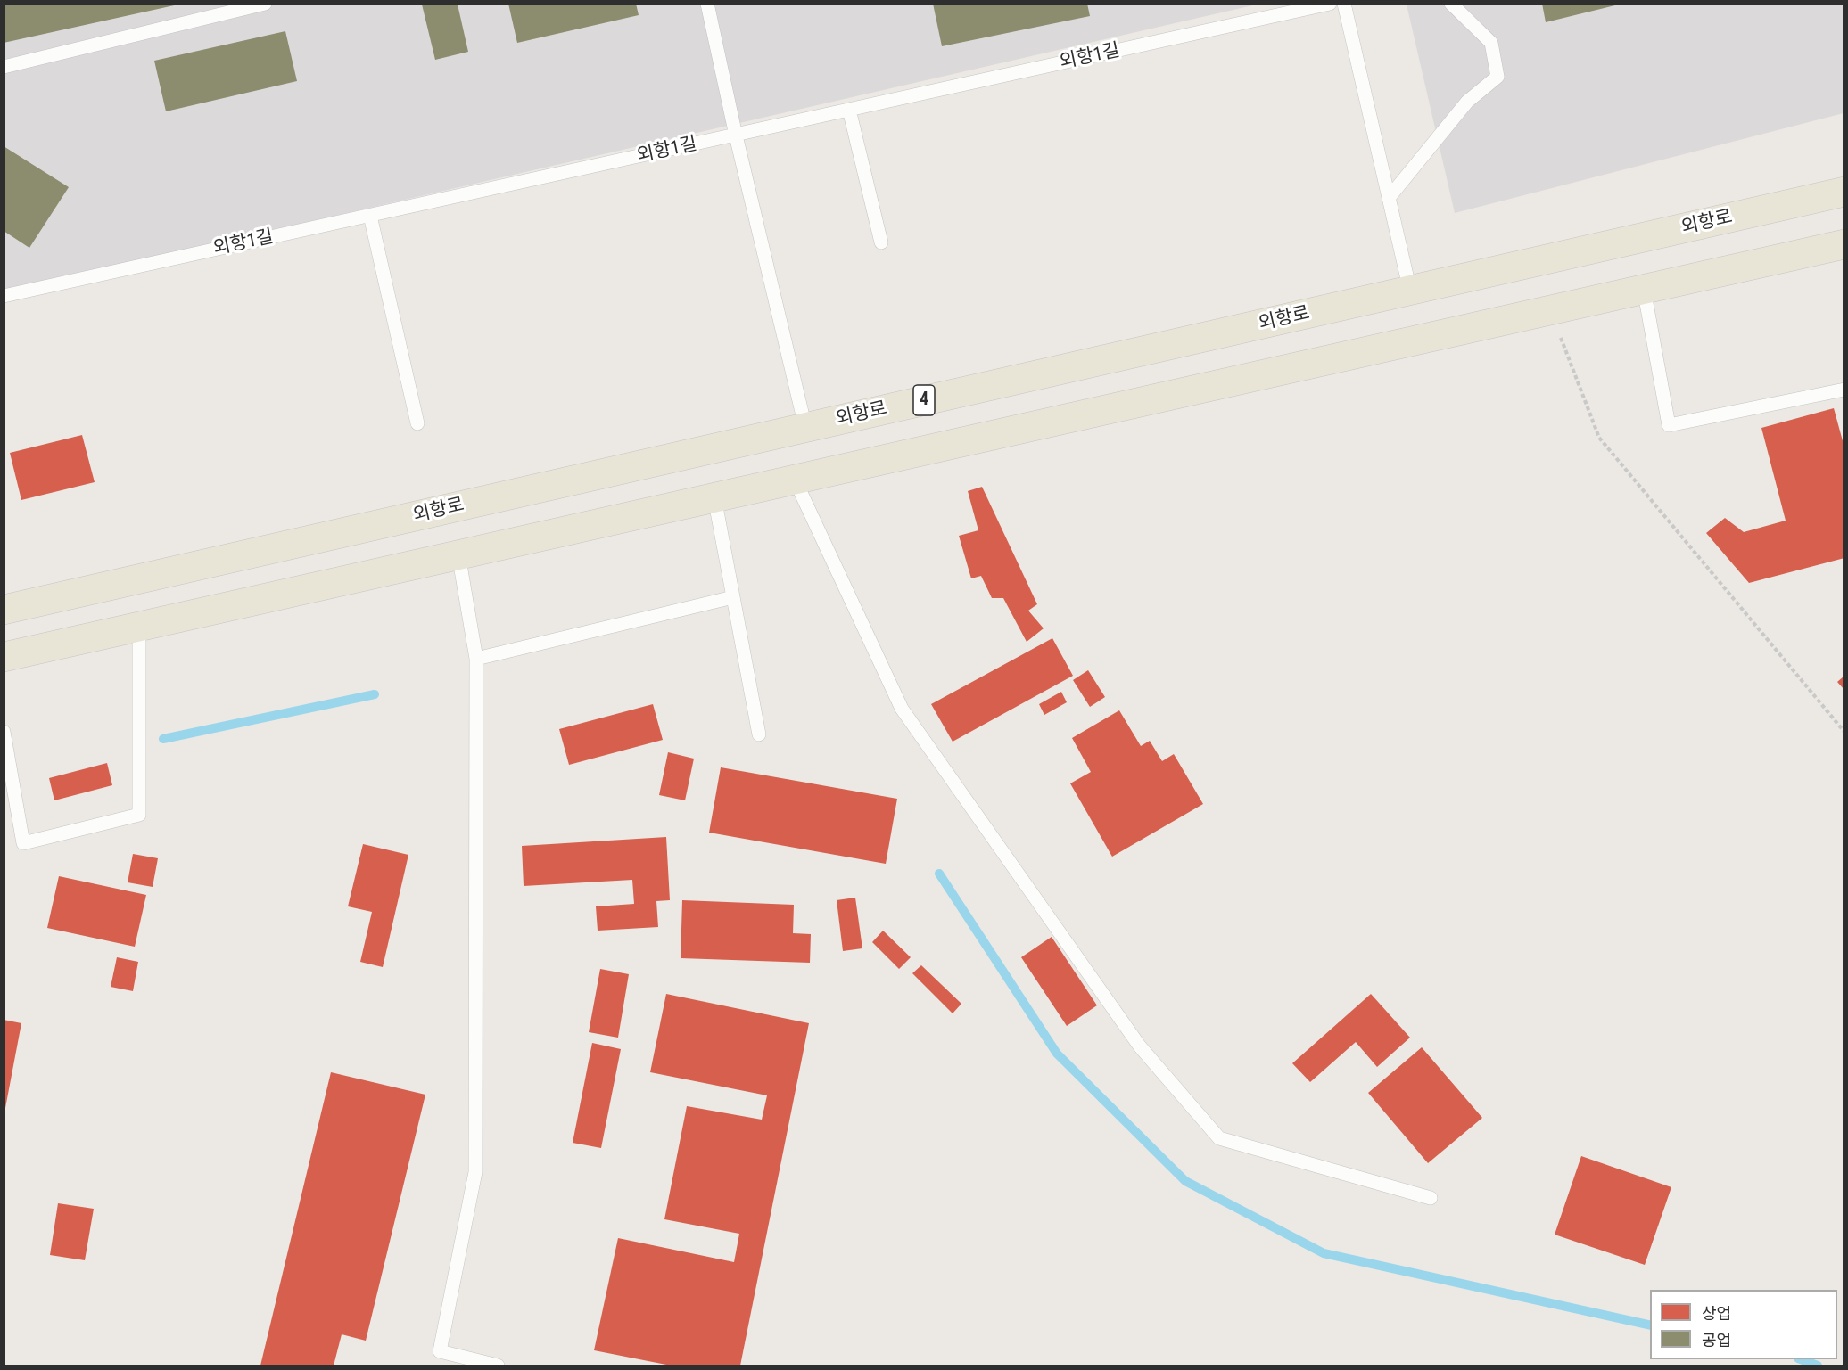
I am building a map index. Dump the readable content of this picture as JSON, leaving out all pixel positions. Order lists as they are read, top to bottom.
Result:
{
  "streets": {
    "main road": ["외항로", "4"],
    "lane": ["외항1길"]
  },
  "legend": ["상업", "공업"]
}
